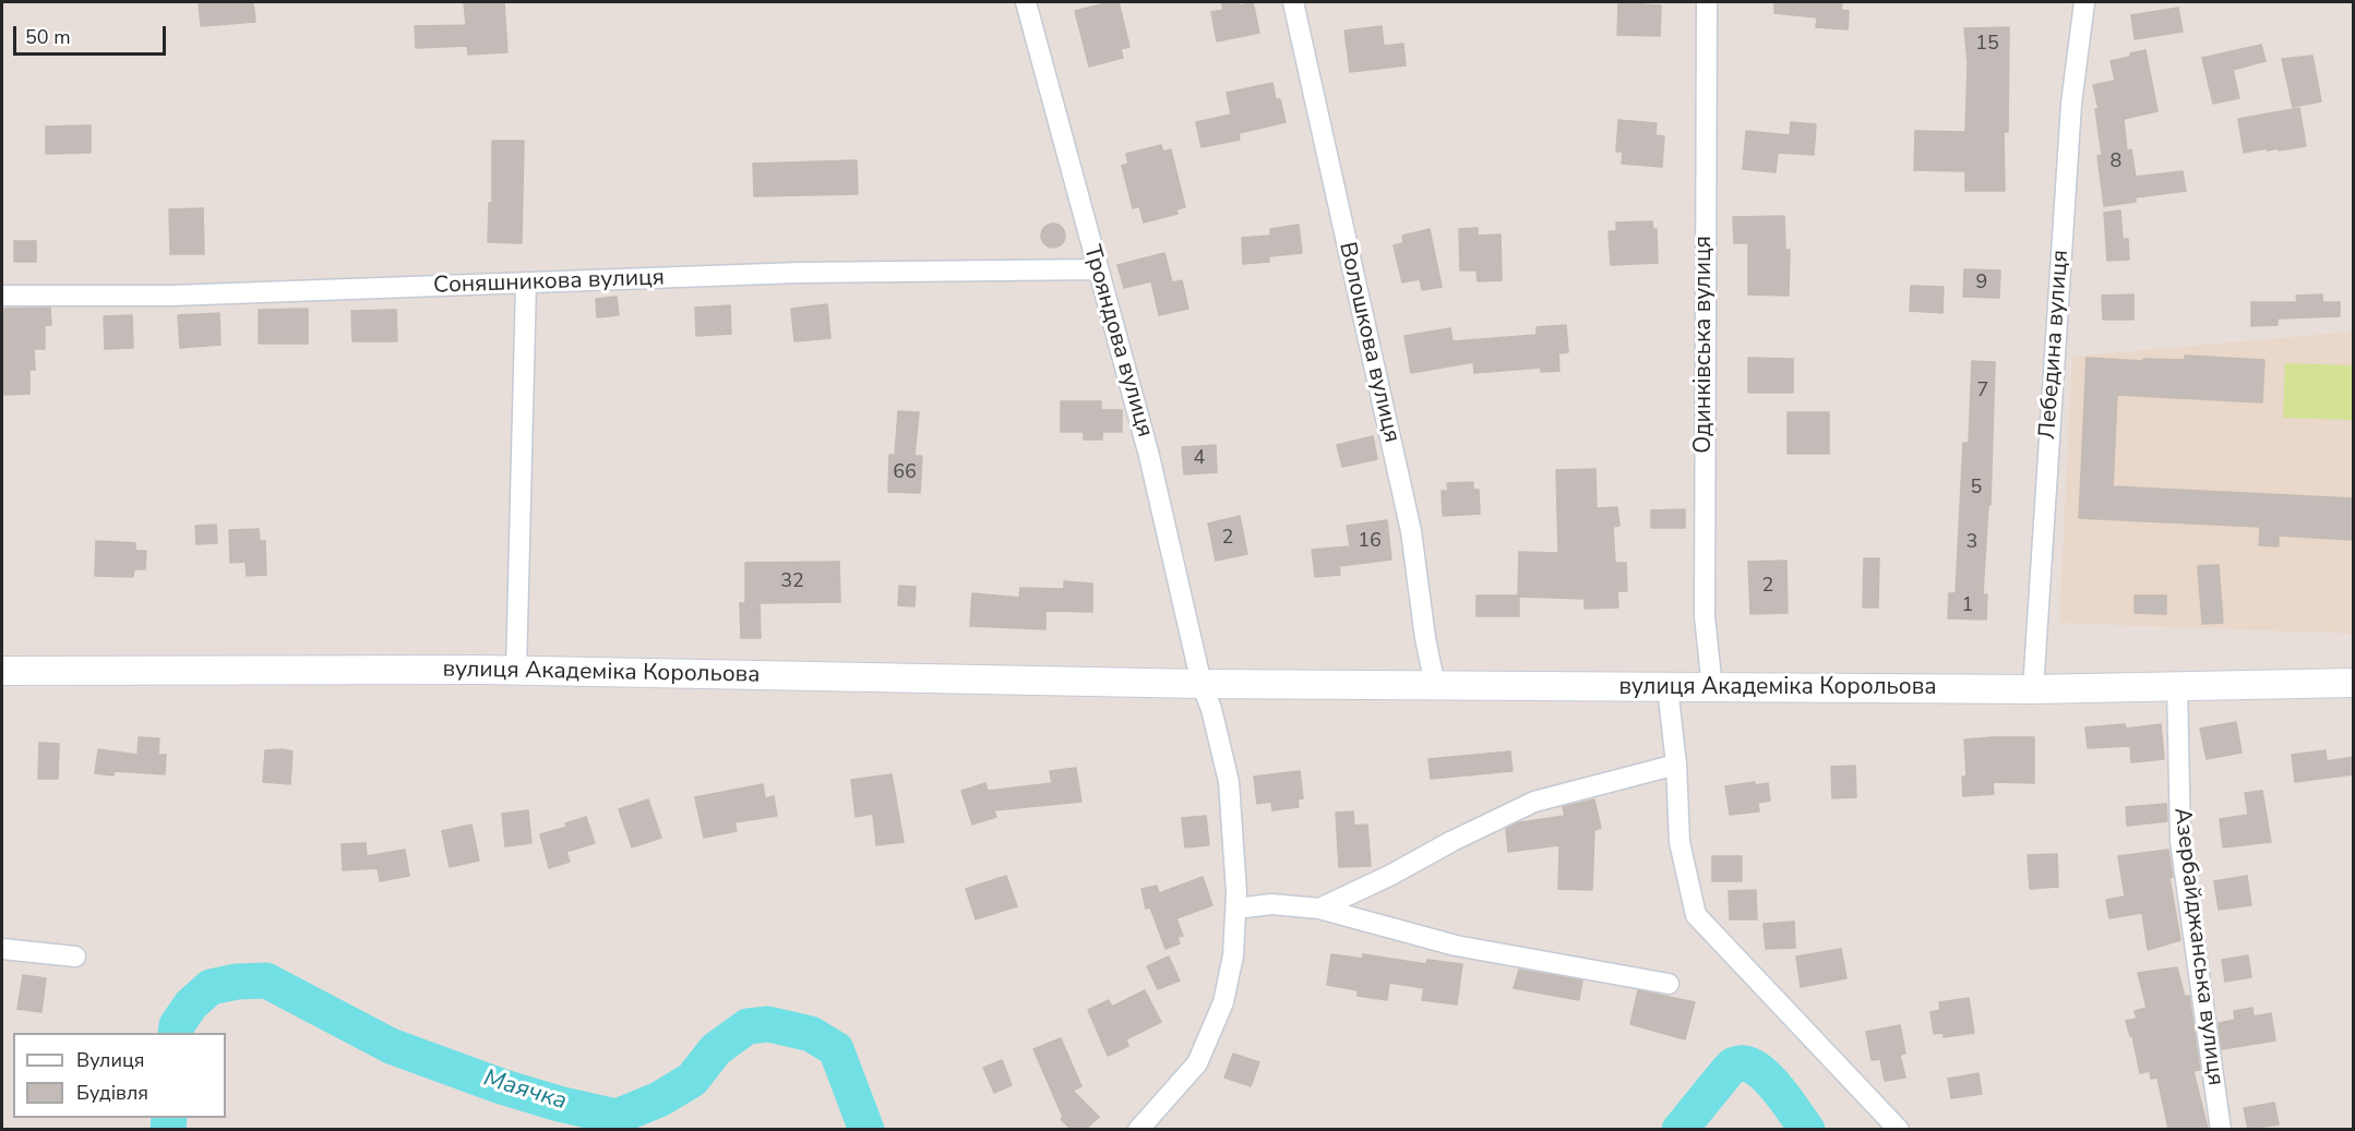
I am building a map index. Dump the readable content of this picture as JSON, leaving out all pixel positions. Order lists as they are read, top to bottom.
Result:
{
  "streets": {
    "main road": ["вулиця Академіка Корольова"],
    "street": [
      "Соняшникова вулиця",
      "Трояндова вулиця",
      "Волошкова вулиця",
      "Одинківська вулиця",
      "Лебедина вулиця",
      "Азербайджанська вулиця"
    ]
  },
  "crossings": [
    ["Соняшникова вулиця", "Трояндова вулиця"],
    ["Трояндова вулиця", "вулиця Академіка Корольова"],
    ["Волошкова вулиця", "вулиця Академіка Корольова"],
    ["Одинківська вулиця", "вулиця Академіка Корольова"],
    ["Лебедина вулиця", "вулиця Академіка Корольова"],
    ["вулиця Академіка Корольова", "Азербайджанська вулиця"]
  ],
  "water": ["Маячка"],
  "house_numbers": [
    "15",
    "8",
    "9",
    "7",
    "4",
    "66",
    "5",
    "2",
    "16",
    "3",
    "32",
    "2",
    "1"
  ],
  "legend": ["Вулиця", "Будівля"],
  "scale_bar": "50 m"
}
